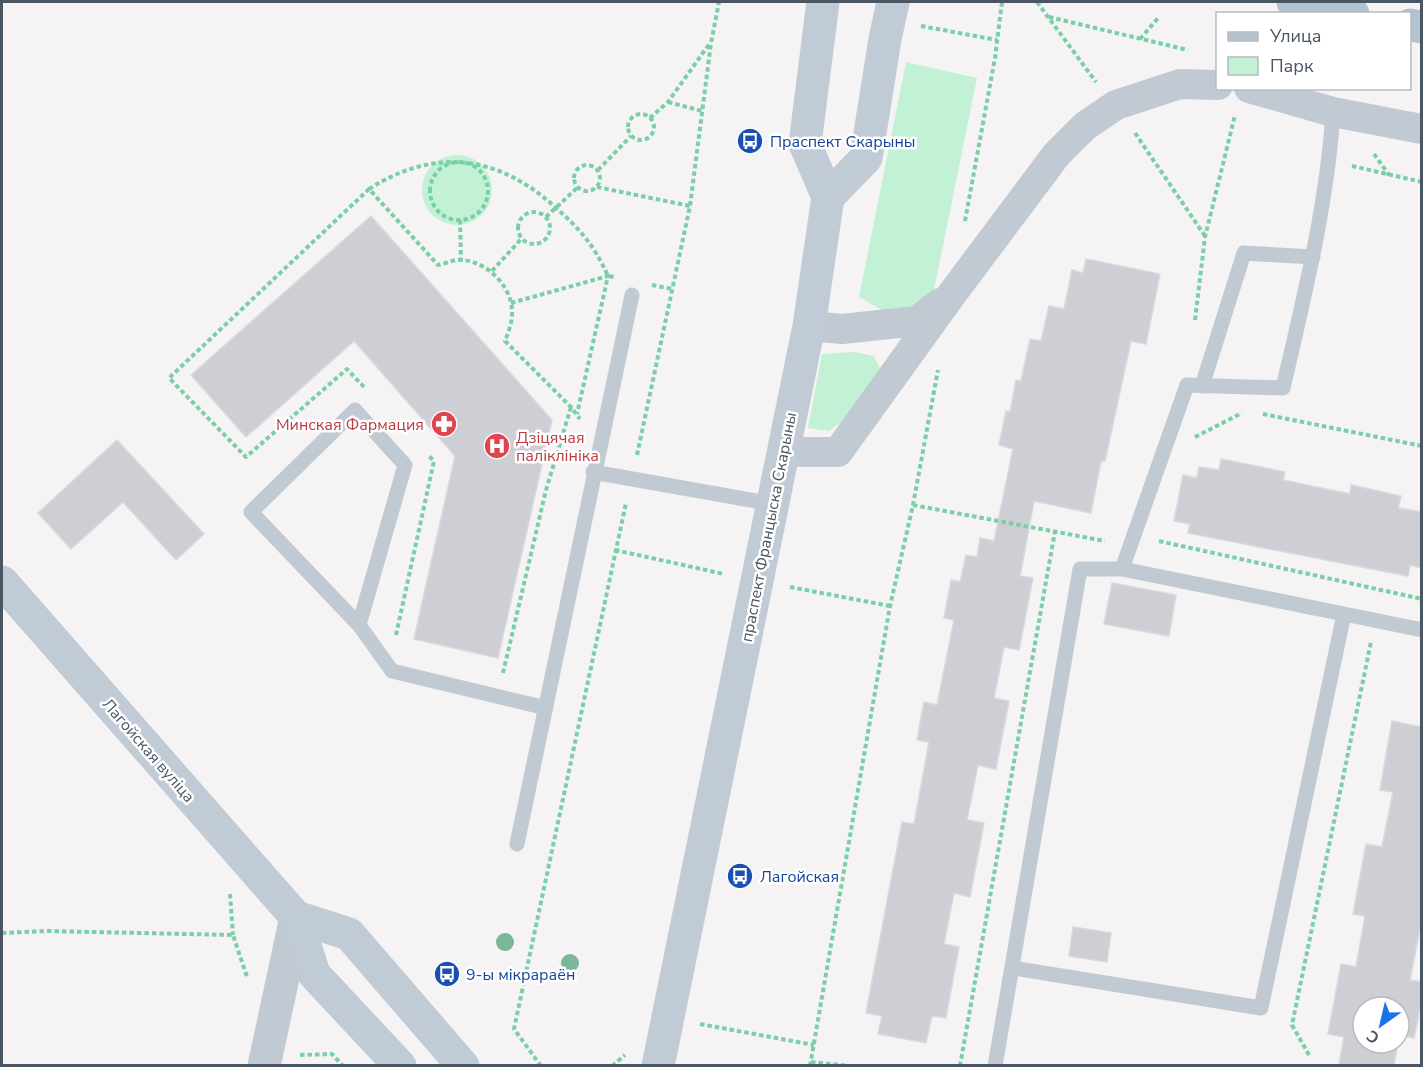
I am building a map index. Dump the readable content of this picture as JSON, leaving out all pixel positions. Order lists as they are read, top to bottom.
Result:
{
  "streets": {
    "main road": ["праспект Францыска Скарыны", "Лагойская вуліца"]
  },
  "places": {
    "bus stop": ["Праспект Скарыны", "Лагойская", "9-ы мікрараён"],
    "pharmacy": ["Минская Фармация"],
    "hospital": ["Дзіцячая паліклініка"]
  },
  "legend": ["Улица", "Парк"],
  "north": "bottom left"
}
